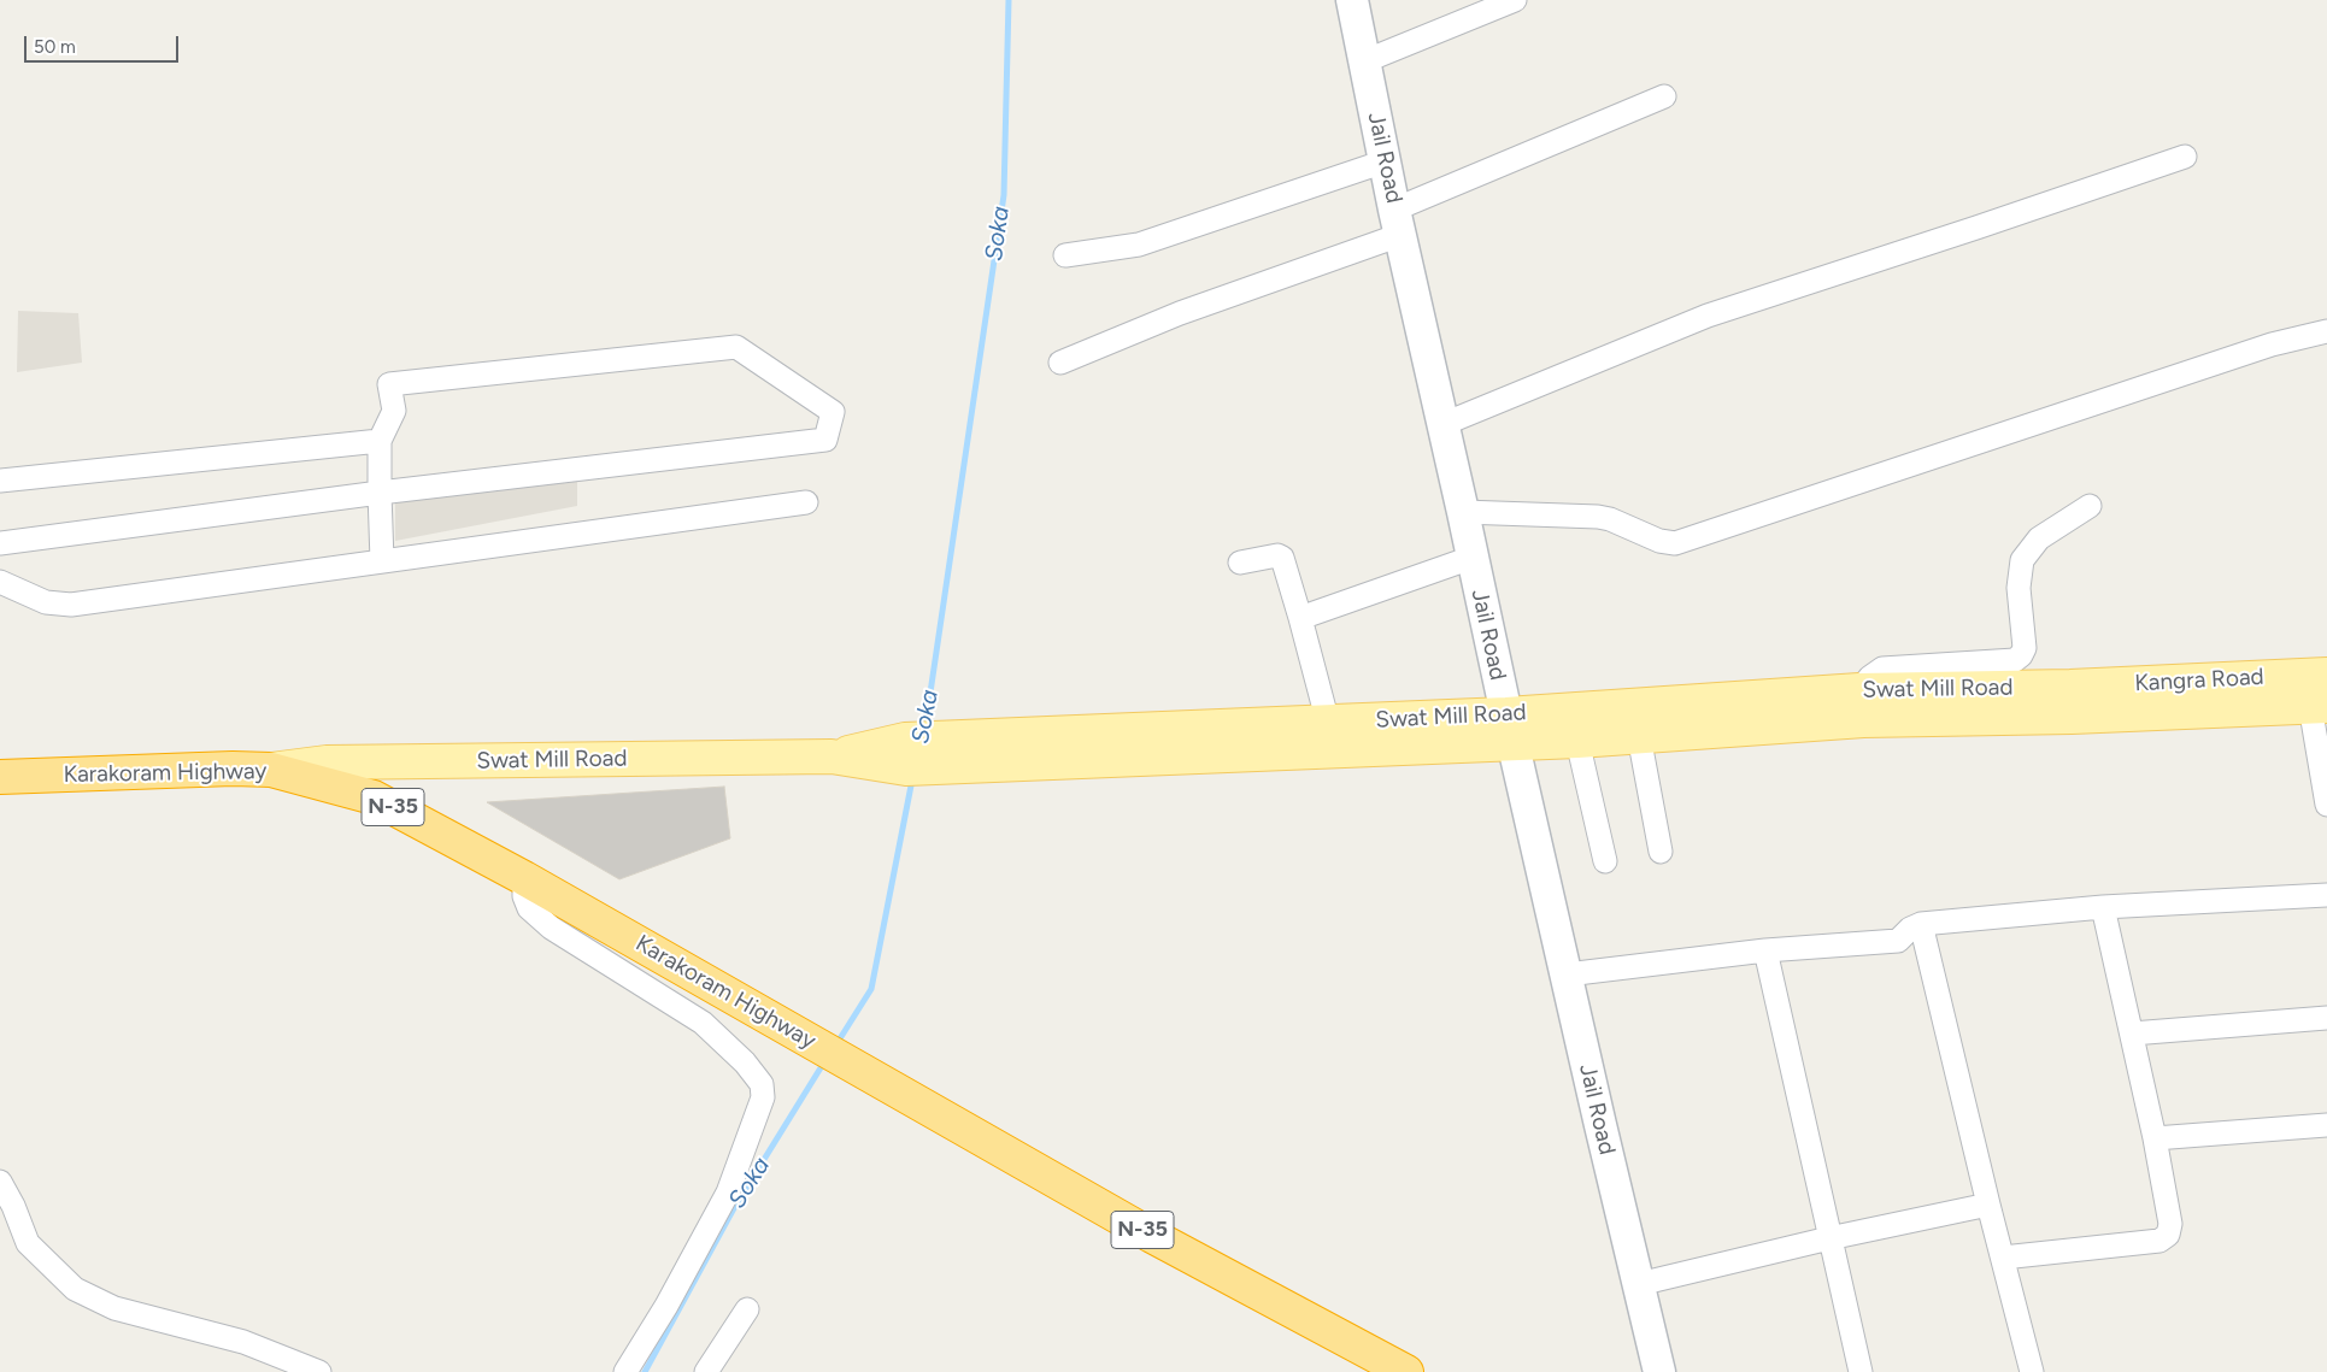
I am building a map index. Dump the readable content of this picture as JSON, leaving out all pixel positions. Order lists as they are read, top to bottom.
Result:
{
  "streets": {
    "highway": ["Karakoram Highway", "N-35"],
    "main road": ["Kangra Road", "Swat Mill Road"],
    "street": ["Jail Road"]
  },
  "crossings": [
    ["Jail Road", "Swat Mill Road"],
    ["Kangra Road", "Swat Mill Road"],
    ["Swat Mill Road", "Karakoram Highway"]
  ],
  "water": ["Soka"],
  "scale_bar": "50 m"
}
